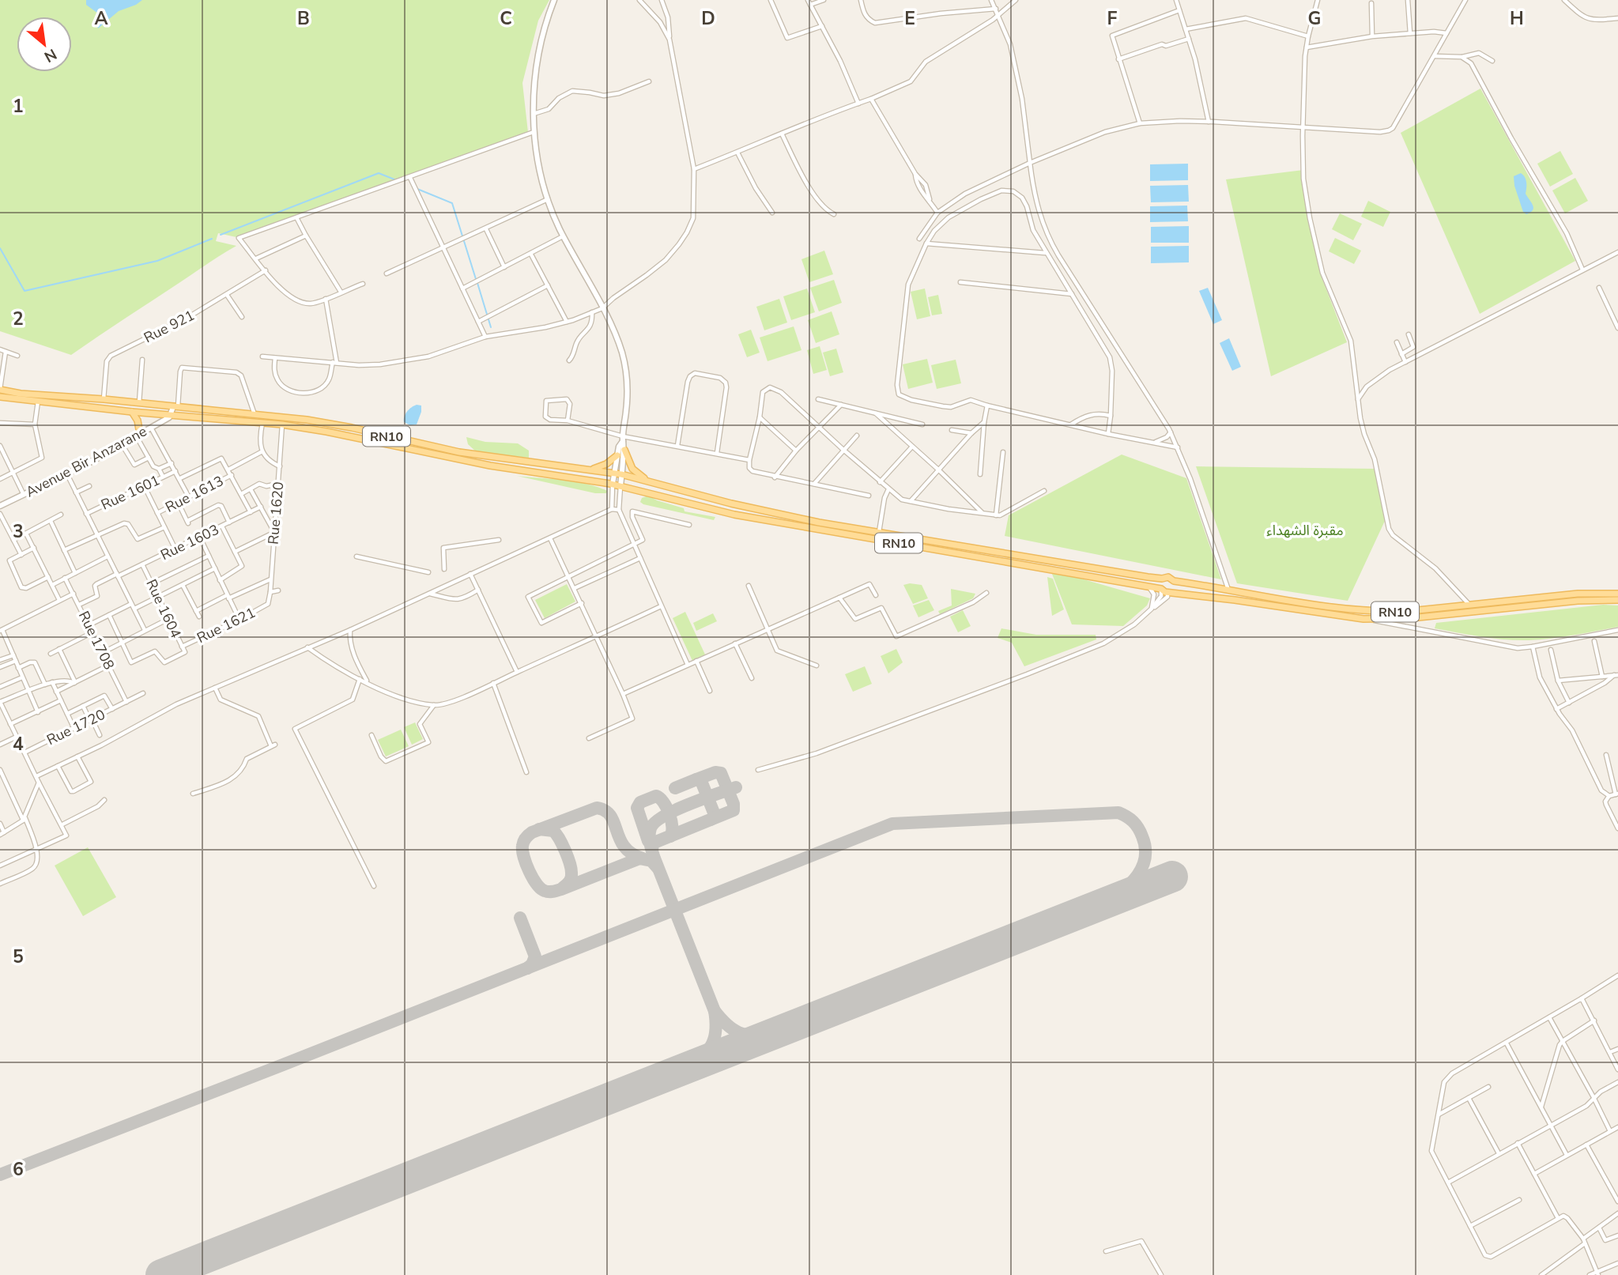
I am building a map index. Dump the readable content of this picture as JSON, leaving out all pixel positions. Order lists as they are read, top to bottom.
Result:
{
  "streets": {
    "main road": ["RN10"],
    "street": [
      "Rue 921",
      "Avenue Bir Anzarane",
      "Rue 1601",
      "Rue 1613",
      "Rue 1620",
      "Rue 1603",
      "Rue 1604",
      "Rue 1621",
      "Rue 1708",
      "Rue 1720"
    ]
  },
  "crossings": [
    ["Rue 921", "RN10"],
    ["RN10", "Avenue Bir Anzarane"],
    ["RN10", "Rue 1620"],
    ["Rue 1620", "Rue 1621"],
    ["Rue 1603", "Rue 1604"],
    ["Rue 1603", "Rue 1708"],
    ["Rue 1604", "Rue 1621"],
    ["Rue 1708", "Rue 1720"]
  ],
  "parks": ["مقبرة الشهداء"],
  "north": "bottom right",
  "grid": {
    "columns": [
      "A",
      "B",
      "C",
      "D",
      "E",
      "F",
      "G",
      "H"
    ],
    "rows": [
      "1",
      "2",
      "3",
      "4",
      "5",
      "6"
    ]
  }
}
